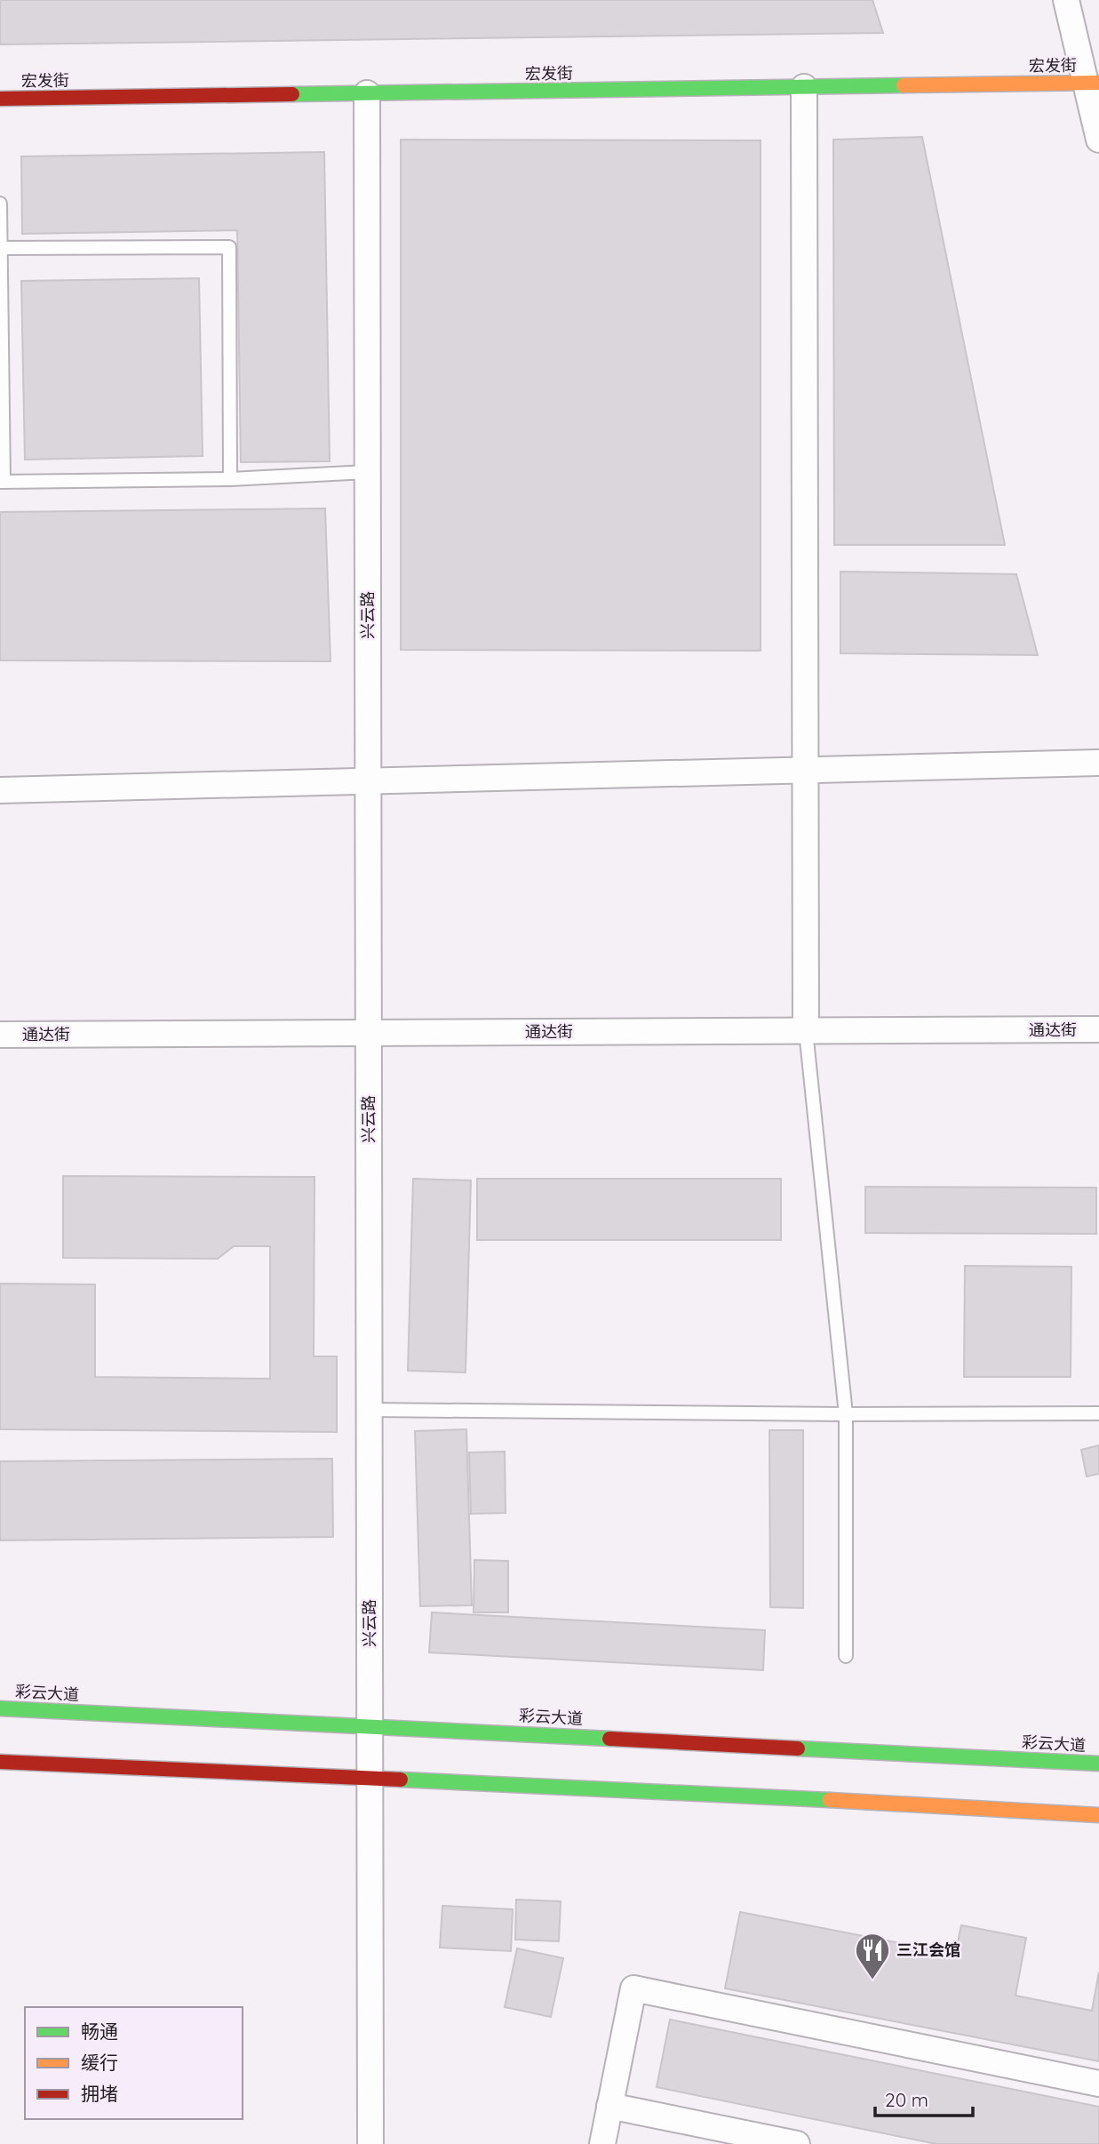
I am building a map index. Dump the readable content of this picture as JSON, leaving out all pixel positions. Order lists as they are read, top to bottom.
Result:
{
  "streets": {
    "main road": ["宏发街", "彩云大道"],
    "street": ["兴云路", "通达街"]
  },
  "crossings": [
    ["宏发街", "兴云路"],
    ["兴云路", "通达街"],
    ["兴云路", "彩云大道"]
  ],
  "places": {
    "restaurant": ["三江会馆"]
  },
  "legend": ["畅通", "缓行", "拥堵"],
  "scale_bar": "20 m"
}
